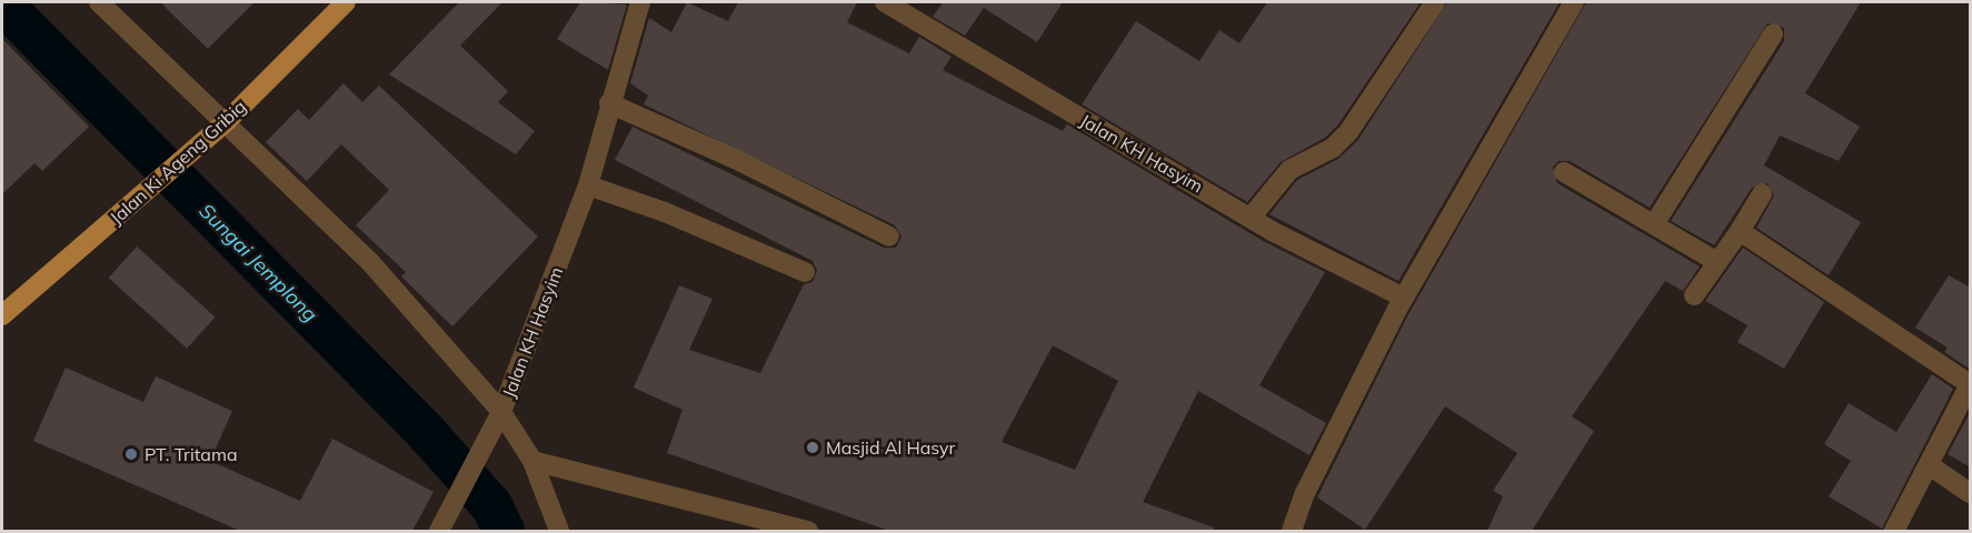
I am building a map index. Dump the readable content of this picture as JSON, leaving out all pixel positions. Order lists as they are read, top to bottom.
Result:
{
  "streets": {
    "main road": ["Jalan Ki Ageng Gribig"],
    "street": ["Jalan KH Hasyim"]
  },
  "water": ["Sungai Jemplong"],
  "places": ["Masjid Al Hasyr", "PT. Tritama"]
}
